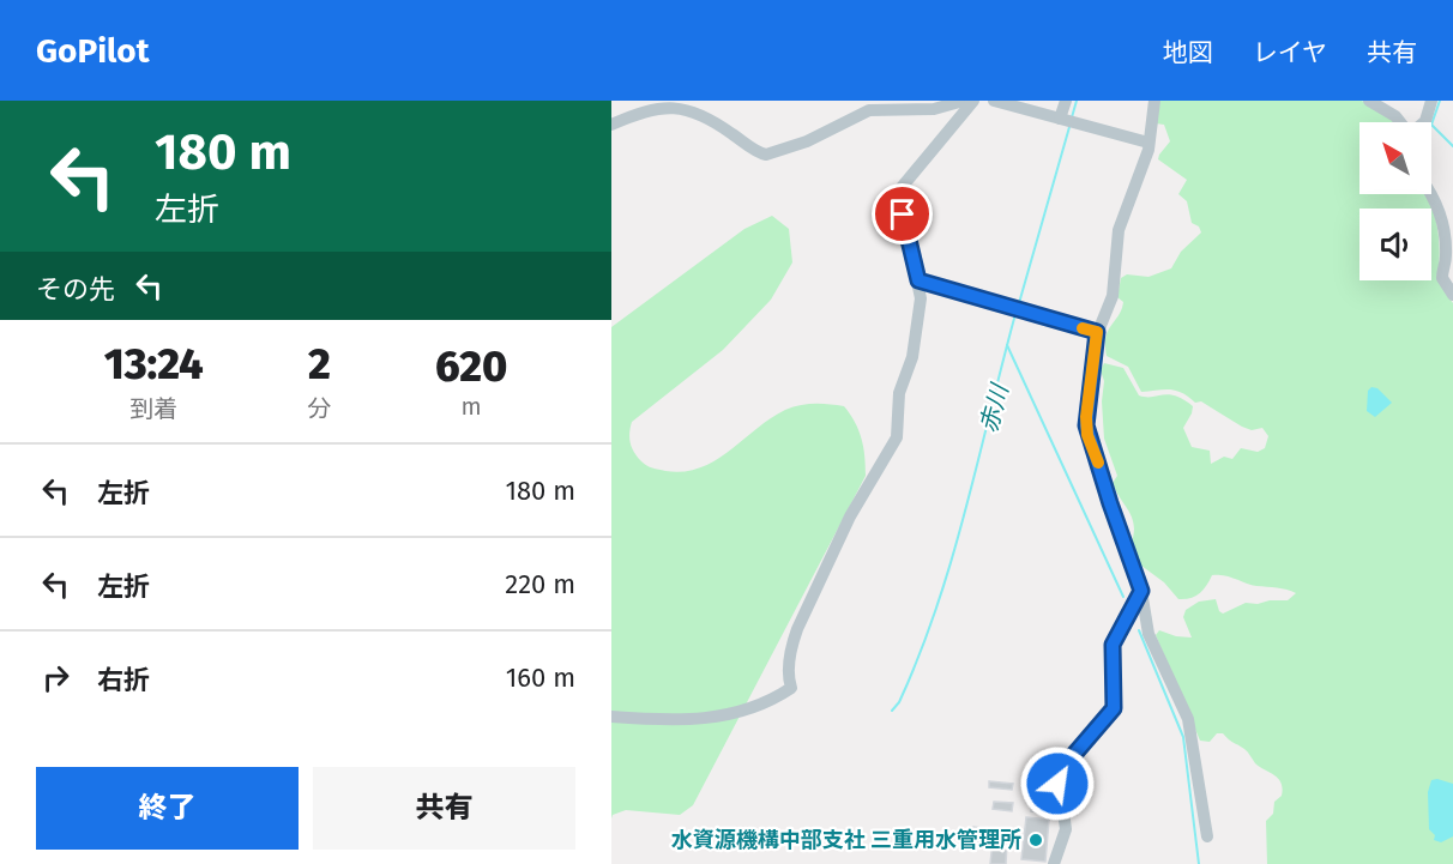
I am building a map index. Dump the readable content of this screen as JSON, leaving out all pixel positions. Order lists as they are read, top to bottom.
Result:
{
  "water": ["赤川"],
  "places": ["水資源機構中部支社 三重用水管理所"],
  "north": "top left",
  "page": {
    "header": "GoPilot",
    "nav": ["地図", "レイヤ", "共有"],
    "turn": ["180 m", "左折"],
    "then": "その先",
    "eta": [
      "13:24",
      "到着",
      "2",
      "分",
      "620",
      "m"
    ],
    "list": [
      {
        "name": "左折",
        "value": "180 m"
      },
      {
        "name": "左折",
        "value": "220 m"
      },
      {
        "name": "右折",
        "value": "160 m"
      }
    ],
    "buttons": ["終了", "共有"]
  }
}
